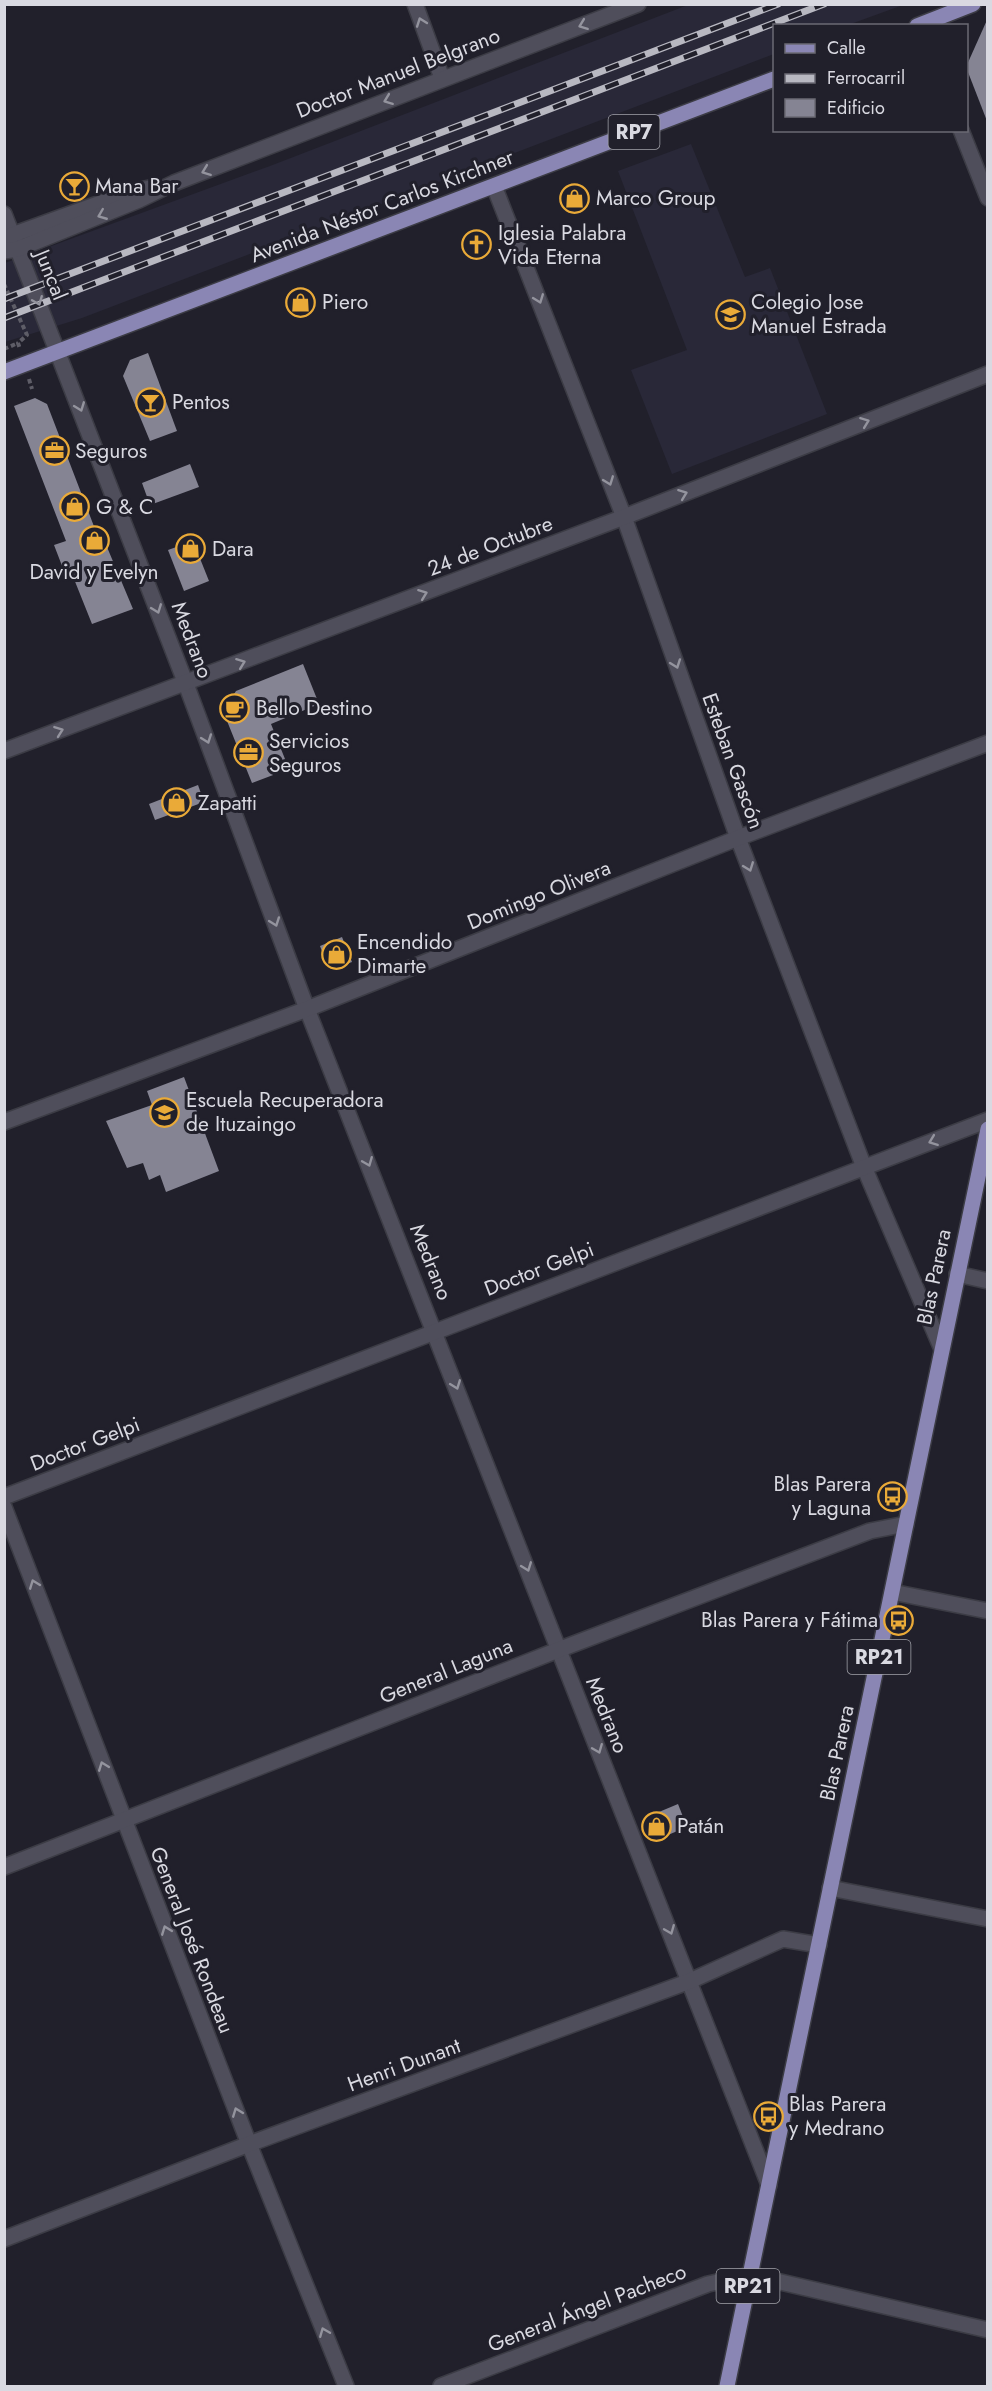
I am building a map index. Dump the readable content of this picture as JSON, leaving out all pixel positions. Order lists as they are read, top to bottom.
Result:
{
  "streets": {
    "main road": [
      "RP7",
      "Avenida Néstor Carlos Kirchner",
      "Blas Parera",
      "RP21"
    ],
    "street": [
      "Doctor Manuel Belgrano",
      "Juncal",
      "24 de Octubre",
      "Medrano",
      "Esteban Gascón",
      "Domingo Olivera",
      "Doctor Gelpi",
      "General Laguna",
      "General José Rondeau",
      "Henri Dunant",
      "General Ángel Pacheco"
    ]
  },
  "crossings": [
    ["Doctor Manuel Belgrano", "Juncal"],
    ["Avenida Néstor Carlos Kirchner", "Juncal"],
    ["Avenida Néstor Carlos Kirchner", "Medrano"],
    ["Avenida Néstor Carlos Kirchner", "Esteban Gascón"],
    ["Juncal", "Medrano"],
    ["24 de Octubre", "Medrano"],
    ["24 de Octubre", "Esteban Gascón"],
    ["Medrano", "Domingo Olivera"],
    ["Medrano", "Doctor Gelpi"],
    ["Medrano", "Blas Parera"],
    ["Medrano", "General Laguna"],
    ["Medrano", "Henri Dunant"],
    ["Esteban Gascón", "Domingo Olivera"],
    ["Esteban Gascón", "Doctor Gelpi"],
    ["Esteban Gascón", "Blas Parera"],
    ["Blas Parera", "General Laguna"],
    ["Blas Parera", "Henri Dunant"],
    ["Blas Parera", "General Ángel Pacheco"],
    ["General Laguna", "General José Rondeau"],
    ["General José Rondeau", "Henri Dunant"]
  ],
  "one_way": [
    "Doctor Manuel Belgrano",
    "Juncal",
    "24 de Octubre",
    "Medrano",
    "Esteban Gascón",
    "General José Rondeau"
  ],
  "places": {
    "bar": ["Mana Bar", "Pentos"],
    "shop": [
      "Marco Group",
      "Piero",
      "G & C",
      "David y Evelyn",
      "Dara",
      "Zapatti",
      "Encendido Dimarte",
      "Patán"
    ],
    "church": ["Iglesia Palabra Vida Eterna"],
    "school or university": ["Colegio Jose Manuel Estrada", "Escuela Recuperadora de Ituzaingo"],
    "office": ["Seguros", "Servicios Seguros"],
    "cafe": ["Bello Destino"],
    "bus stop": ["Blas Parera y Laguna", "Blas Parera y Fátima", "Blas Parera y Medrano"]
  },
  "legend": ["Calle", "Ferrocarril", "Edificio"]
}
